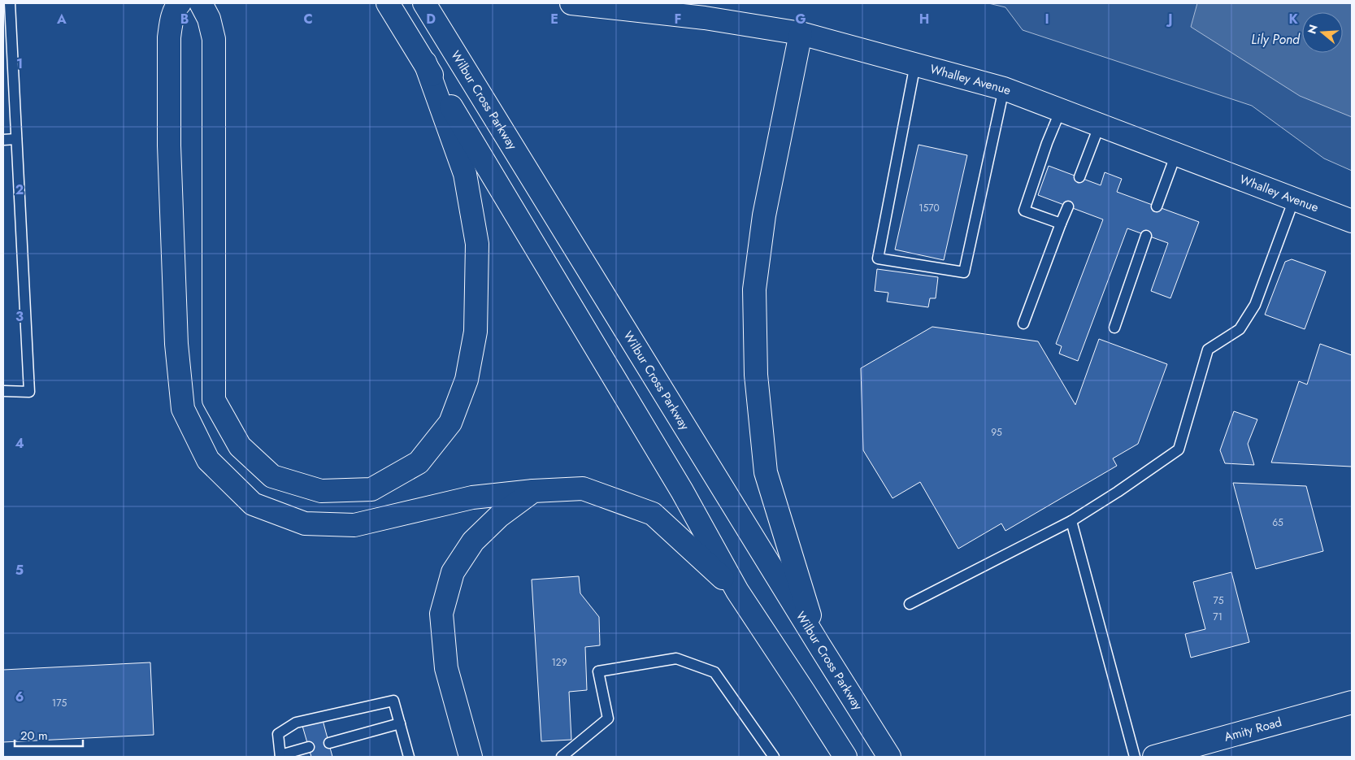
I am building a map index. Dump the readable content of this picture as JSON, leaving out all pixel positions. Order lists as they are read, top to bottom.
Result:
{
  "streets": {
    "main road": ["Whalley Avenue", "Wilbur Cross Parkway", "Amity Road"]
  },
  "water": ["Lily Pond"],
  "house_numbers": [
    "1570",
    "95",
    "65",
    "75",
    "71",
    "129",
    "175"
  ],
  "scale_bar": "20 m",
  "north": "left",
  "grid": {
    "columns": [
      "A",
      "B",
      "C",
      "D",
      "E",
      "F",
      "G",
      "H",
      "I",
      "J",
      "K"
    ],
    "rows": [
      "1",
      "2",
      "3",
      "4",
      "5",
      "6"
    ]
  }
}
